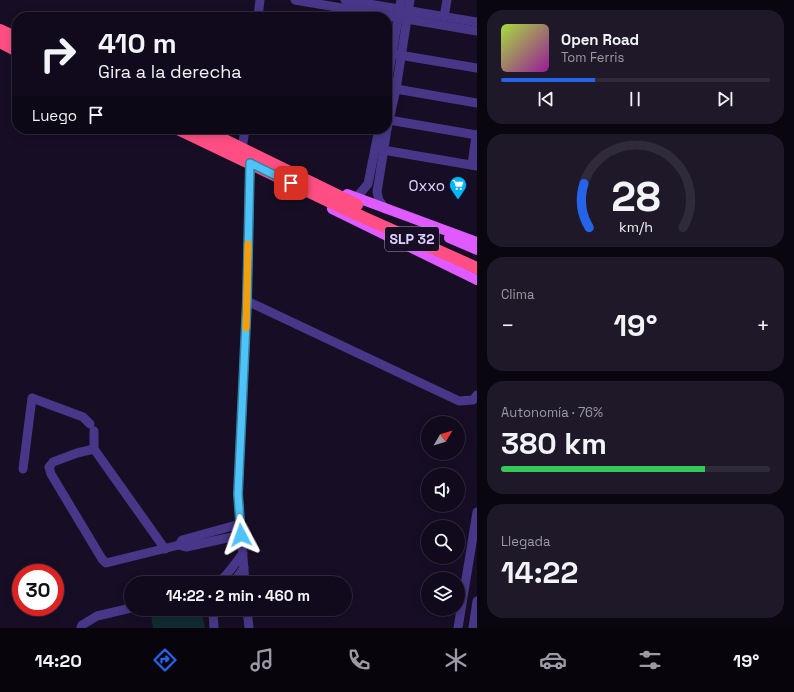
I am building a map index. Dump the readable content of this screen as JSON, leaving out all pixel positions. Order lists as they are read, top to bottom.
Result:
{
  "streets": {
    "highway": ["SLP 32"]
  },
  "places": {
    "supermarket": ["Oxxo"]
  },
  "north": "top right",
  "page": {
    "turn": ["410 m", "Gira a la derecha"],
    "song": ["Open Road", "Tom Ferris"],
    "then": "Luego",
    "tile": [
      "Clima",
      ["Autonomía · 76%", "380 km"],
      ["Llegada", "14:22"]
    ],
    "heat": ["−", "19°", "+"],
    "limit": "30",
    "trip": "14:22 · 2 min · 460 m",
    "tabs": ["14:20", "19°"],
    "gauge": ["28", "km/h"]
  }
}
